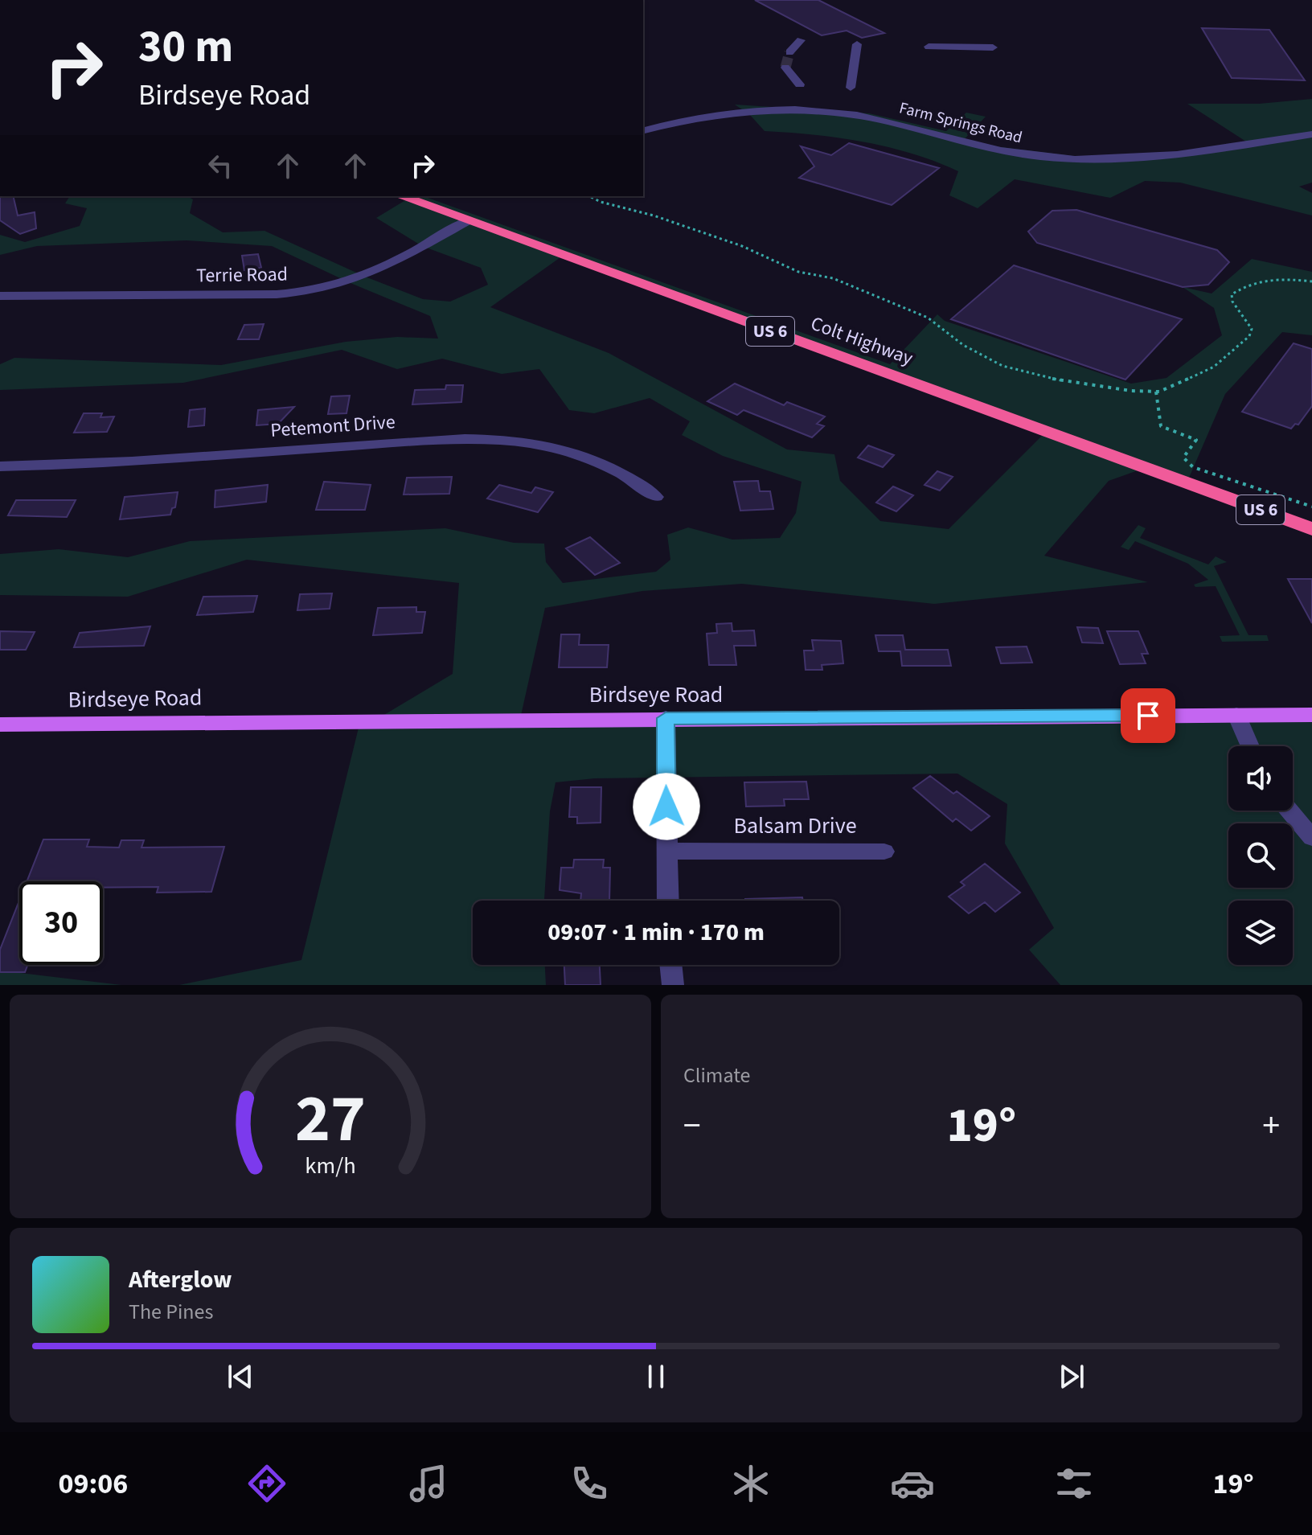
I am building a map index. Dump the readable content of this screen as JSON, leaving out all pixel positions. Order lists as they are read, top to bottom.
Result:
{
  "streets": {
    "highway": ["US 6", "Colt Highway"],
    "main road": ["Birdseye Road"],
    "street": [
      "Farm Springs Road",
      "Terrie Road",
      "Petemont Drive",
      "Balsam Drive"
    ]
  },
  "crossings": [
    ["Terrie Road", "Colt Highway"]
  ],
  "page": {
    "turn": ["30 m", "Birdseye Road"],
    "limit": "30",
    "trip": "09:07 · 1 min · 170 m",
    "tile": "Climate",
    "heat": ["−", "19°", "+"],
    "song": ["Afterglow", "The Pines"],
    "tabs": ["09:06", "19°"],
    "gauge": ["27", "km/h"]
  }
}
